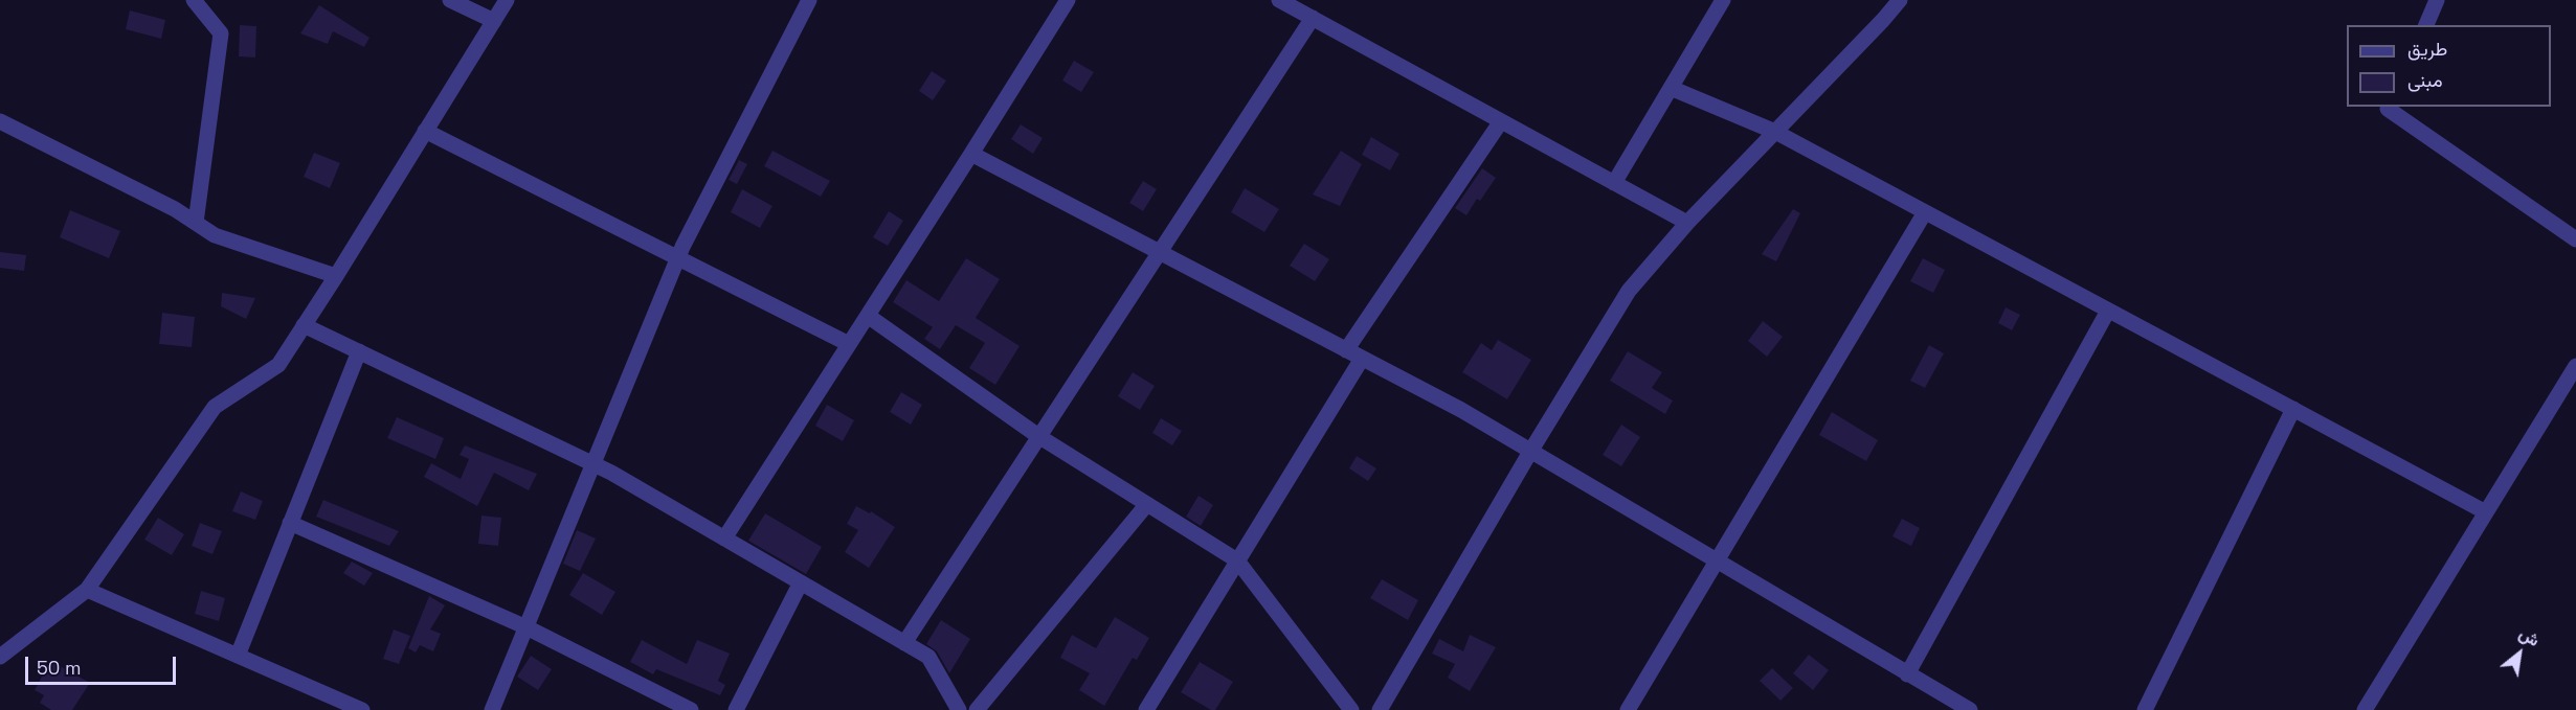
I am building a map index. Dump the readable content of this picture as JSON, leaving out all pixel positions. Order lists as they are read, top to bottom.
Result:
{
  "legend": ["طريق", "مبنى"],
  "scale_bar": "50 m",
  "north": "top right"
}
